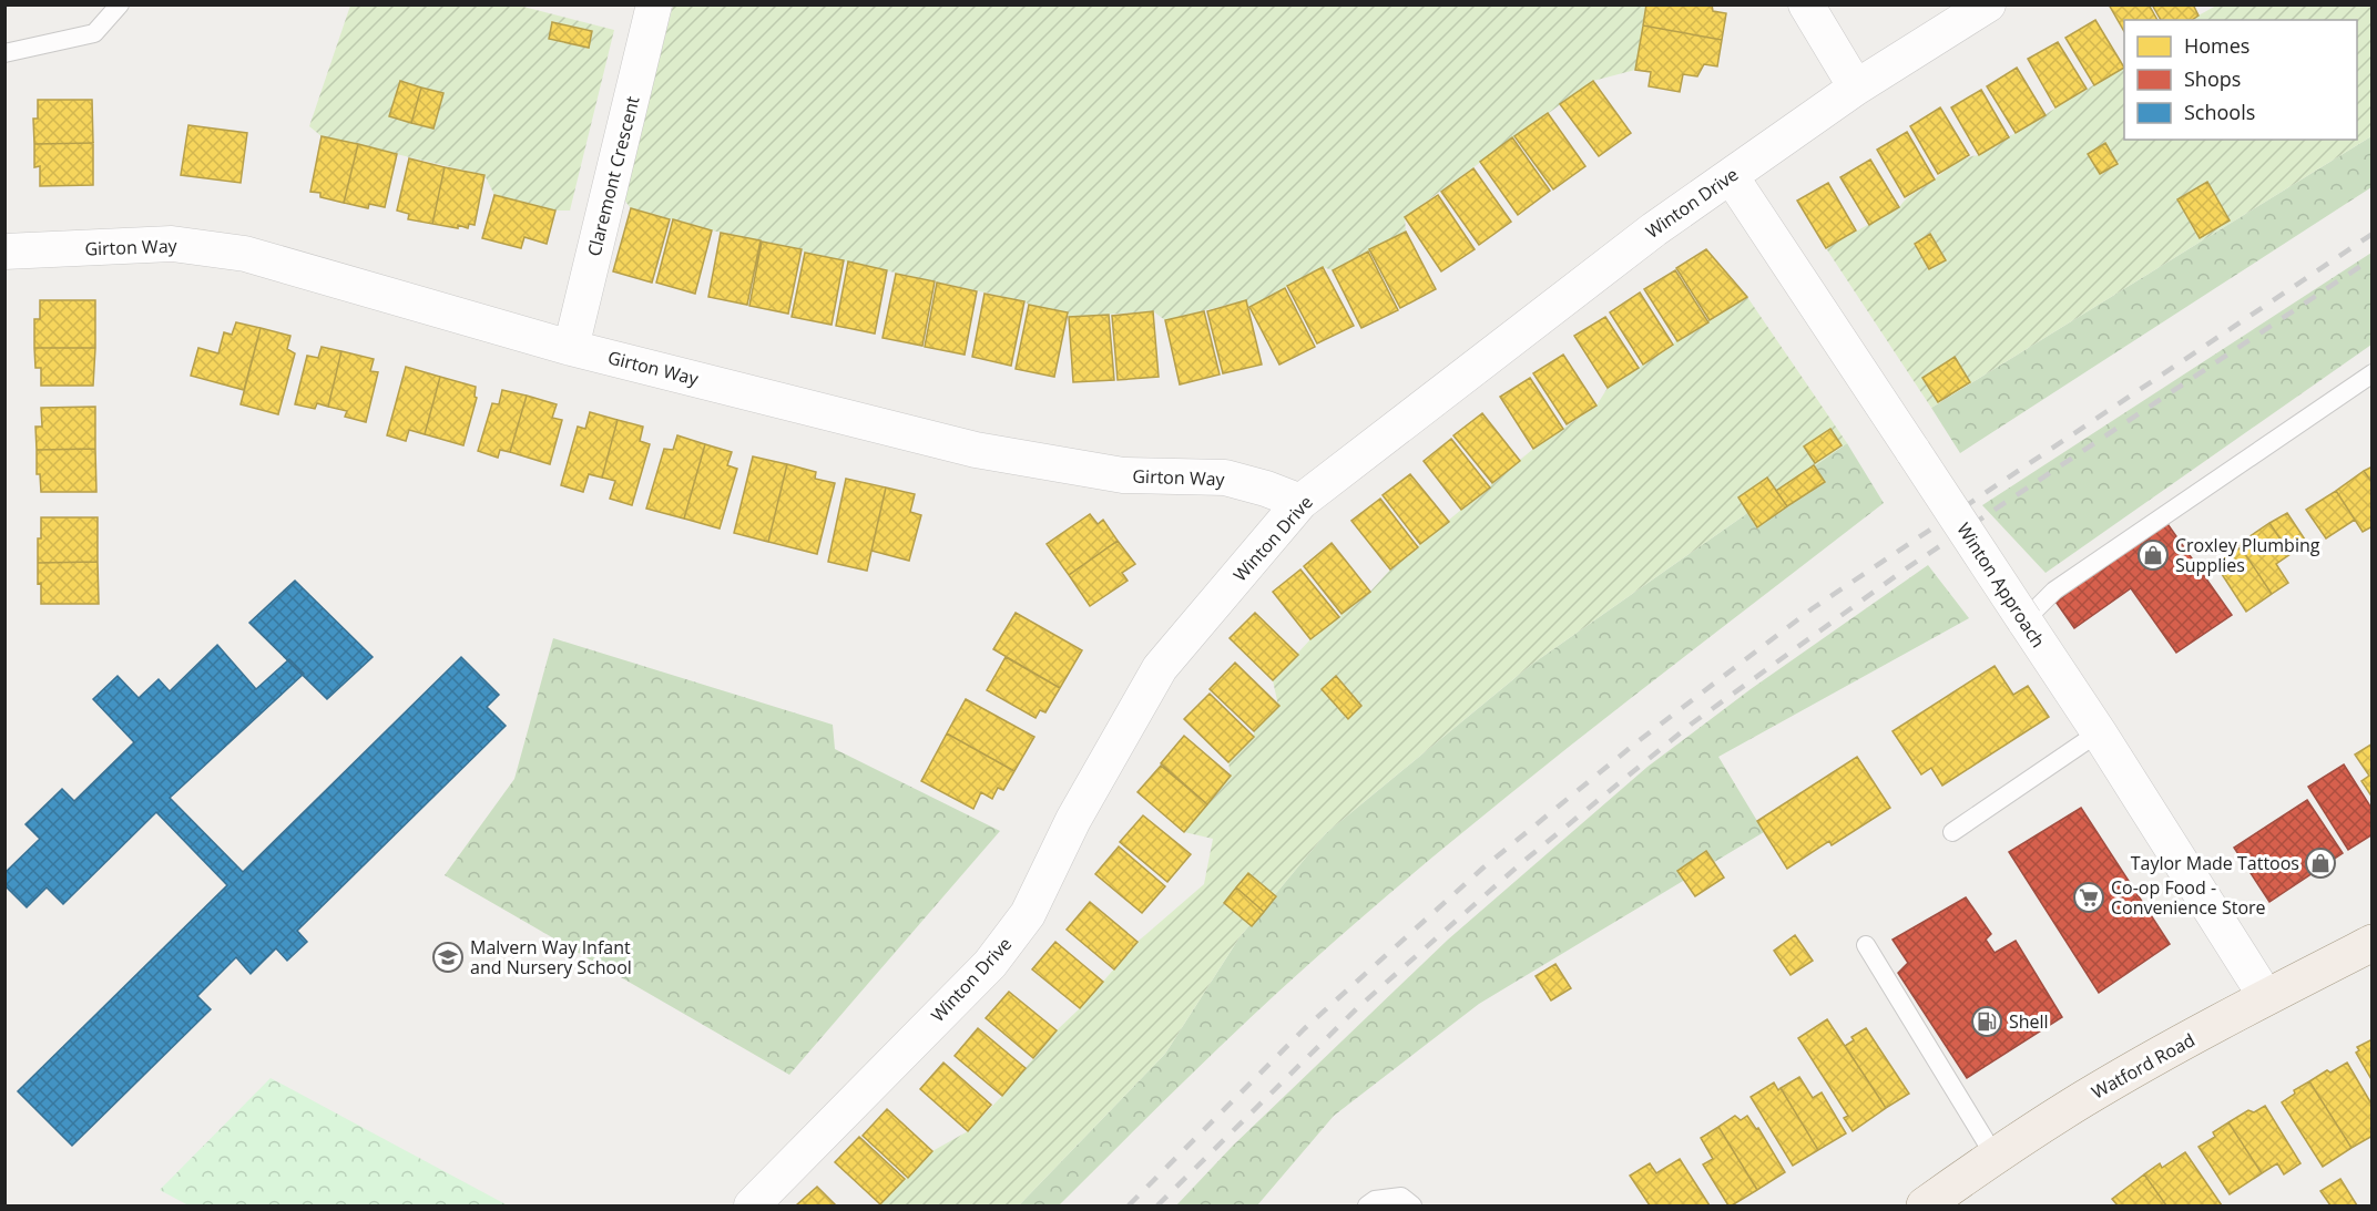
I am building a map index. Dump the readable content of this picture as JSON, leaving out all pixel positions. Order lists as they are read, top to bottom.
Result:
{
  "streets": {
    "main road": ["Watford Road"],
    "street": [
      "Claremont Crescent",
      "Winton Drive",
      "Girton Way",
      "Winton Approach"
    ]
  },
  "crossings": [
    ["Claremont Crescent", "Girton Way"],
    ["Winton Drive", "Girton Way"],
    ["Winton Drive", "Winton Approach"],
    ["Winton Approach", "Watford Road"]
  ],
  "places": {
    "shop": ["Croxley Plumbing Supplies", "Taylor Made Tattoos"],
    "supermarket": ["Co-op Food - Convenience Store"],
    "school or university": ["Malvern Way Infant and Nursery School"],
    "fuel station": ["Shell"]
  },
  "legend": ["Homes", "Shops", "Schools"]
}
